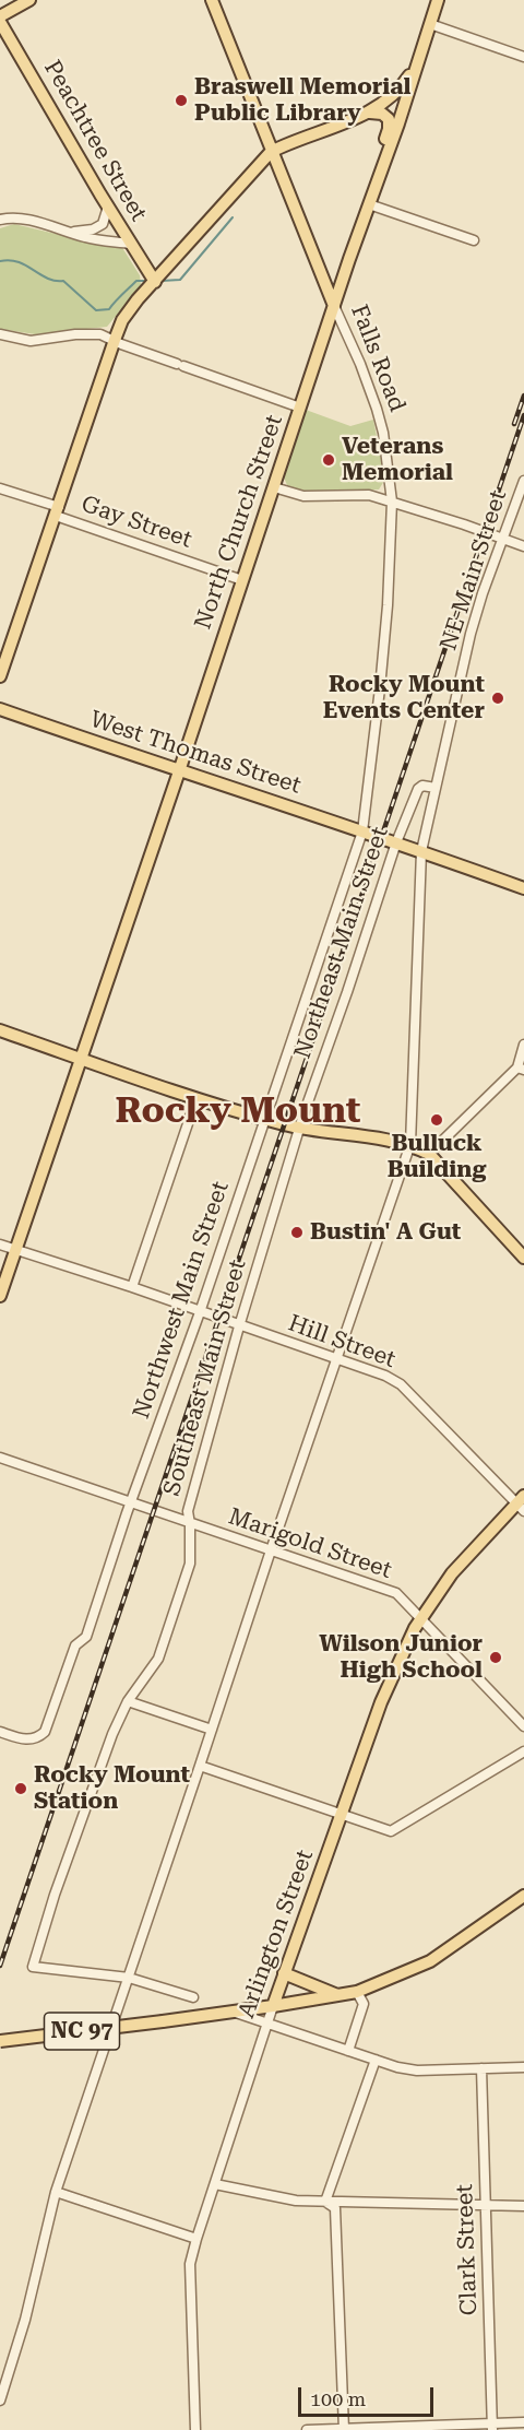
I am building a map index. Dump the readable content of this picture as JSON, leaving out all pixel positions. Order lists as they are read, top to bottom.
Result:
{
  "streets": {
    "main road": [
      "Peachtree Street",
      "Falls Road",
      "North Church Street",
      "West Thomas Street",
      "Arlington Street",
      "NC 97"
    ],
    "street": [
      "Gay Street",
      "NE Main Street",
      "Northeast Main Street",
      "Northwest Main Street",
      "Hill Street",
      "Southeast Main Street",
      "Marigold Street",
      "Clark Street"
    ]
  },
  "crossings": [
    ["Falls Road", "North Church Street"],
    ["Falls Road", "West Thomas Street"],
    ["Falls Road", "Northwest Main Street"],
    ["Gay Street", "North Church Street"],
    ["North Church Street", "West Thomas Street"],
    ["North Church Street", "Hill Street"],
    ["NE Main Street", "West Thomas Street"],
    ["NE Main Street", "Northeast Main Street"],
    ["NE Main Street", "Hill Street"],
    ["NE Main Street", "Southeast Main Street"],
    ["NE Main Street", "Marigold Street"],
    ["West Thomas Street", "Northeast Main Street"],
    ["West Thomas Street", "Northwest Main Street"],
    ["Northeast Main Street", "Southeast Main Street"],
    ["Northwest Main Street", "Hill Street"],
    ["Northwest Main Street", "Marigold Street"],
    ["Hill Street", "Southeast Main Street"],
    ["Hill Street", "Arlington Street"],
    ["Southeast Main Street", "Marigold Street"],
    ["Marigold Street", "Arlington Street"],
    ["Arlington Street", "NC 97"]
  ],
  "districts": ["Rocky Mount"],
  "places": [
    "Braswell Memorial Public Library",
    "Veterans Memorial",
    "Rocky Mount Events Center",
    "Bulluck Building",
    "Bustin' A Gut",
    "Wilson Junior High School",
    "Rocky Mount Station"
  ],
  "scale_bar": "100 m"
}
